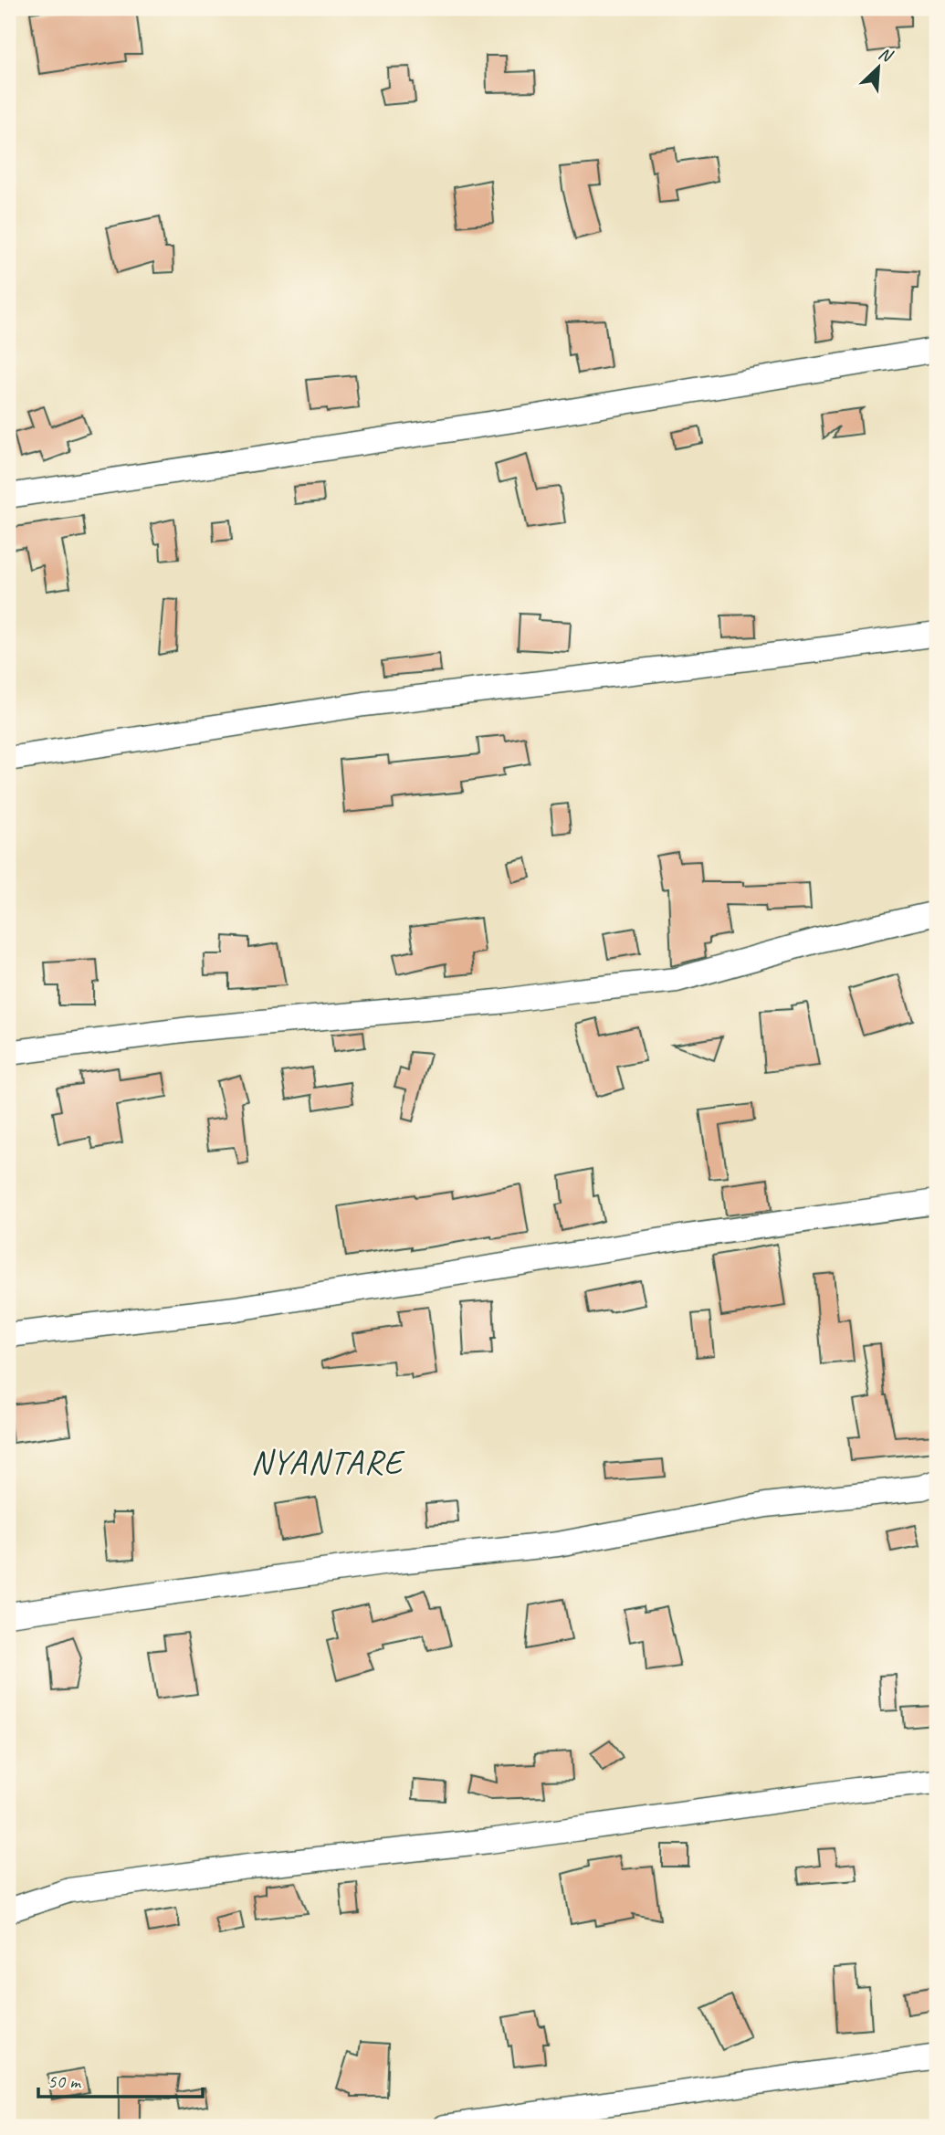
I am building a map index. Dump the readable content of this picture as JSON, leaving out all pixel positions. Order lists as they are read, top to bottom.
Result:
{
  "districts": ["NYANTARE"],
  "scale_bar": "50 m",
  "north": "top right"
}
